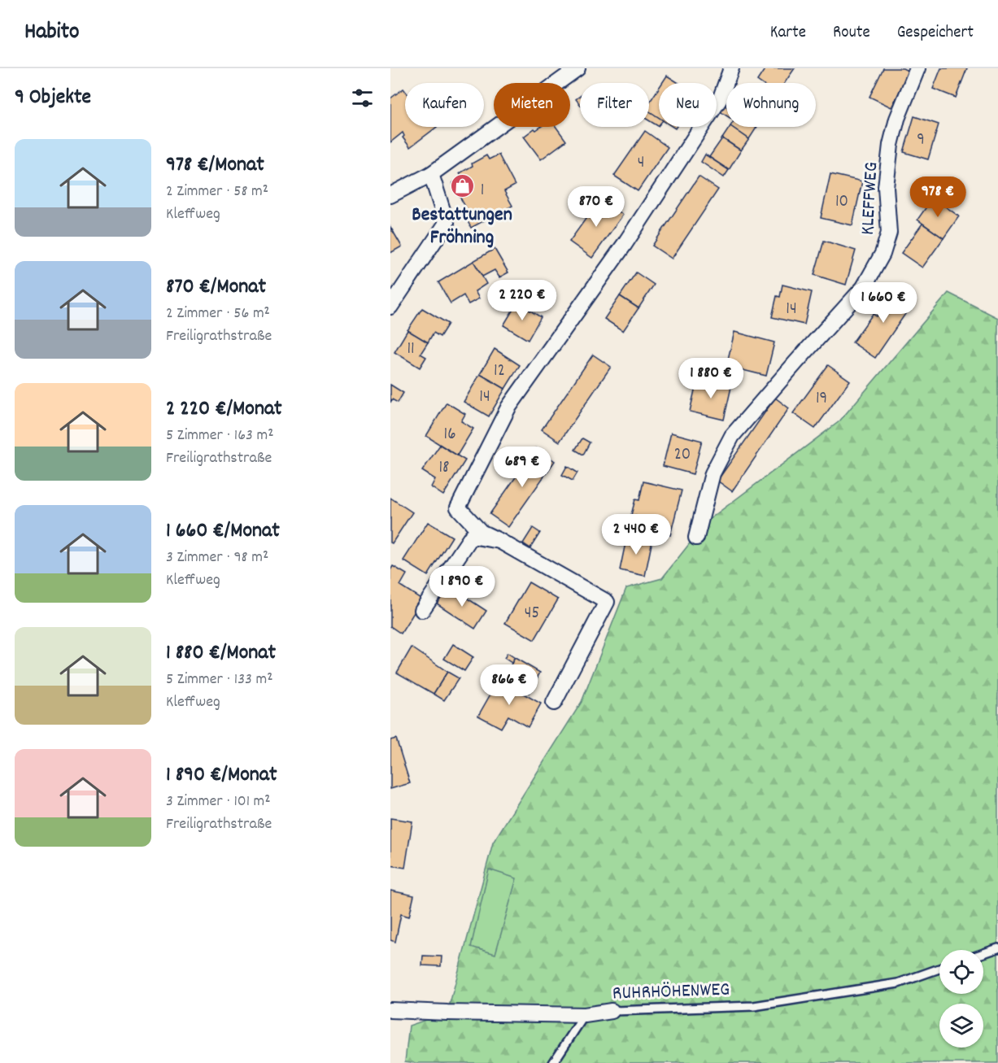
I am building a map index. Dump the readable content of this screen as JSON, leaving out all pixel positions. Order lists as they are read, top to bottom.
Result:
{
  "streets": {
    "street": ["KLEFFWEG", "RUHRHÖHENWEG"]
  },
  "places": {
    "shop": ["Bestattungen Fröhning"]
  },
  "house_numbers": [
    "9",
    "4",
    "1",
    "10",
    "14",
    "11",
    "12",
    "14",
    "19",
    "16",
    "20",
    "18",
    "45"
  ],
  "page": {
    "header": "Habito",
    "nav": ["Karte", "Route", "Gespeichert"],
    "heading": "9 Objekte",
    "chip": [
      "Kaufen",
      "Mieten",
      "Filter",
      "Neu",
      "Wohnung"
    ],
    "list": [
      {
        "name": "978 €/Monat",
        "note": "2 Zimmer · 58 m² · Kleffweg"
      },
      {
        "name": "870 €/Monat",
        "note": "2 Zimmer · 56 m² · Freiligrathstraße"
      },
      {
        "name": "2 220 €/Monat",
        "note": "5 Zimmer · 163 m² · Freiligrathstraße"
      },
      {
        "name": "1 660 €/Monat",
        "note": "3 Zimmer · 98 m² · Kleffweg"
      },
      {
        "name": "1 880 €/Monat",
        "note": "5 Zimmer · 133 m² · Kleffweg"
      },
      {
        "name": "1 890 €/Monat",
        "note": "3 Zimmer · 101 m² · Freiligrathstraße"
      }
    ],
    "price": [
      "978 €",
      "870 €",
      "2 220 €",
      "1 660 €",
      "1 880 €",
      "689 €",
      "2 440 €",
      "1 890 €",
      "866 €"
    ]
  }
}
